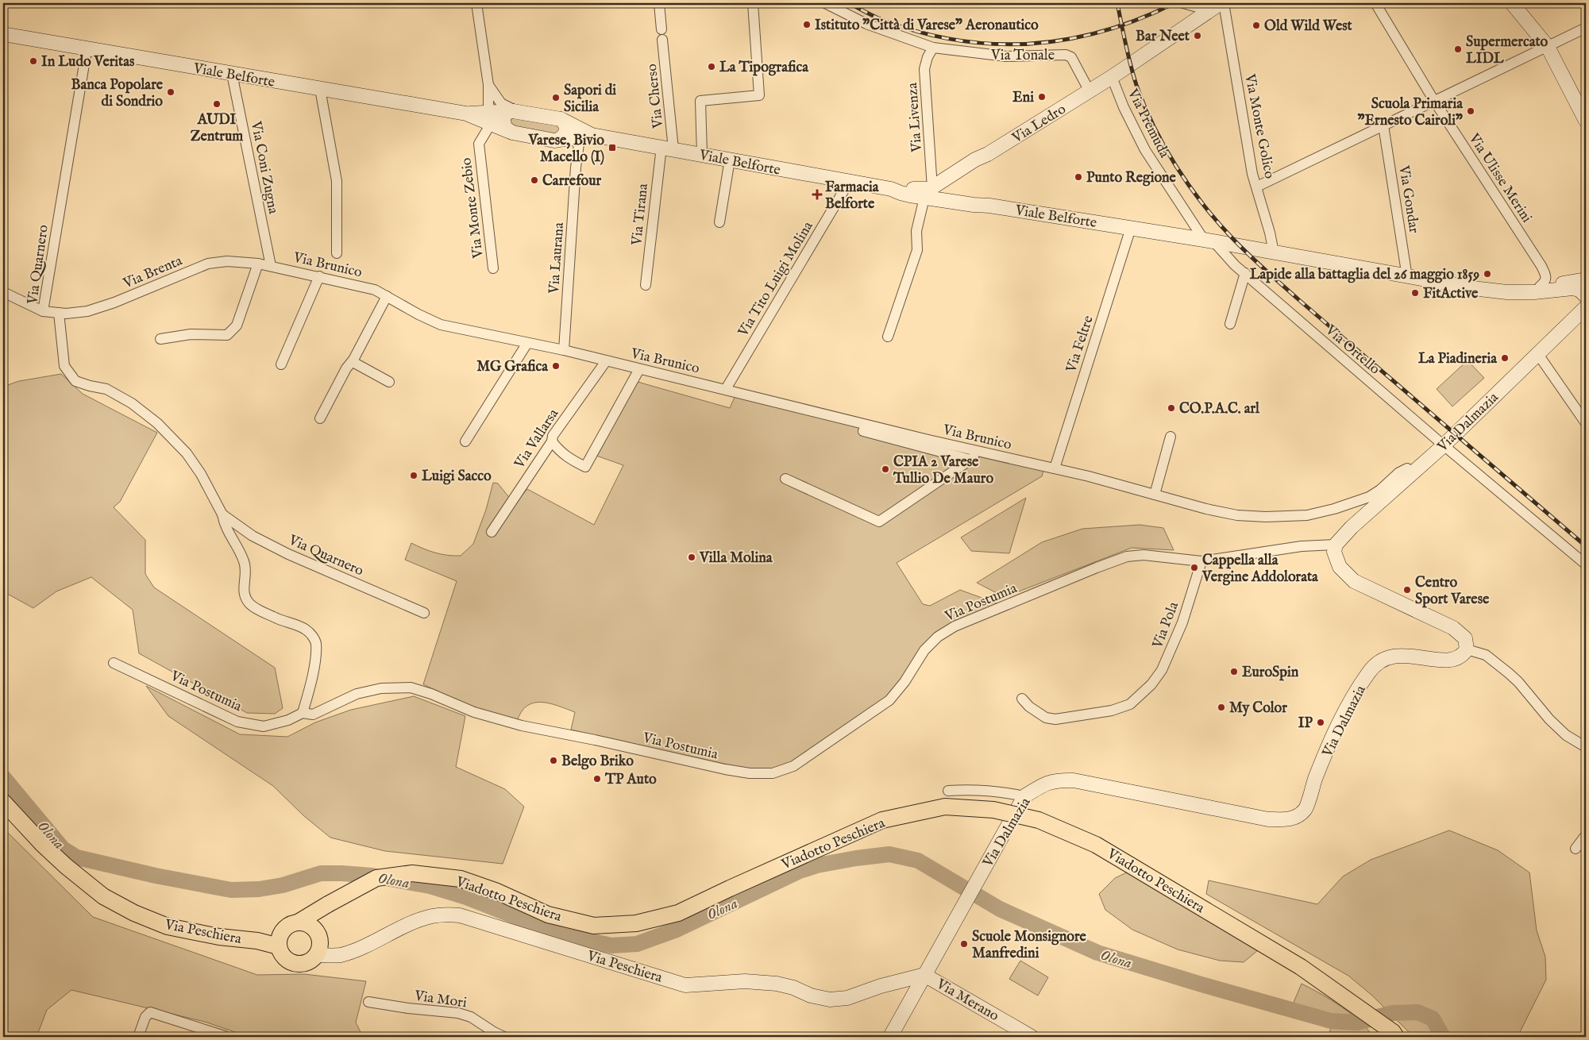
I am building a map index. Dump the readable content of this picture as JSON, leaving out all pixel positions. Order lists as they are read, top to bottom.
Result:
{
  "streets": {
    "main road": [
      "Viale Belforte",
      "Via Ledro",
      "Via Dalmazia",
      "Viadotto Peschiera",
      "Via Peschiera",
      "Via Merano"
    ],
    "street": [
      "Via Tonale",
      "Via Cherso",
      "Via Livenza",
      "Via Premuda",
      "Via Monte Golico",
      "Via Coni Zugna",
      "Via Ulisse Merini",
      "Via Gondar",
      "Via Monte Zebio",
      "Via Tirana",
      "Via Laurana",
      "Via Quarnero",
      "Via Brunico",
      "Via Brenta",
      "Via Tito Luigi Molina",
      "Via Feltre",
      "Via Ortello",
      "Via Vallarsa",
      "Via Postumia",
      "Via Pola",
      "Via Mori"
    ]
  },
  "crossings": [
    ["Via Tonale", "Via Livenza"],
    ["Via Tonale", "Via Ledro"],
    ["Viale Belforte", "Via Cherso"],
    ["Viale Belforte", "Via Livenza"],
    ["Viale Belforte", "Via Ledro"],
    ["Viale Belforte", "Via Premuda"],
    ["Viale Belforte", "Via Monte Golico"],
    ["Viale Belforte", "Via Coni Zugna"],
    ["Viale Belforte", "Via Ulisse Merini"],
    ["Viale Belforte", "Via Gondar"],
    ["Viale Belforte", "Via Monte Zebio"],
    ["Viale Belforte", "Via Tirana"],
    ["Viale Belforte", "Via Laurana"],
    ["Viale Belforte", "Via Quarnero"],
    ["Viale Belforte", "Via Tito Luigi Molina"],
    ["Viale Belforte", "Via Feltre"],
    ["Viale Belforte", "Via Ortello"],
    ["Via Cherso", "Via Tirana"],
    ["Via Livenza", "Via Ledro"],
    ["Via Premuda", "Via Ortello"],
    ["Via Coni Zugna", "Via Brunico"],
    ["Via Laurana", "Via Brunico"],
    ["Via Quarnero", "Via Brenta"],
    ["Via Quarnero", "Via Postumia"],
    ["Via Brunico", "Via Brenta"],
    ["Via Brunico", "Via Tito Luigi Molina"],
    ["Via Brunico", "Via Feltre"],
    ["Via Brunico", "Via Dalmazia"],
    ["Via Brunico", "Via Vallarsa"],
    ["Via Ortello", "Via Dalmazia"],
    ["Via Dalmazia", "Via Peschiera"],
    ["Via Dalmazia", "Via Merano"],
    ["Via Postumia", "Via Pola"],
    ["Viadotto Peschiera", "Via Peschiera"],
    ["Via Peschiera", "Via Merano"]
  ],
  "water": ["Olona"],
  "places": {
    "other": [
      "Istituto \"Città di Varese\" Aeronautico",
      "Old Wild West",
      "Bar Neet",
      "Supermercato LIDL",
      "In Ludo Veritas",
      "La Tipografica",
      "Banca Popolare di Sondrio",
      "Eni",
      "Sapori di Sicilia",
      "AUDI Zentrum",
      "Scuola Primaria \"Ernesto Cairoli\"",
      "Punto Regione",
      "Carrefour",
      "Lapide alla battaglia del 26 maggio 1859",
      "FitActive",
      "La Piadineria",
      "MG Grafica",
      "CO.P.A.C. arl",
      "CPIA 2 Varese Tullio De Mauro",
      "Luigi Sacco",
      "Villa Molina",
      "Cappella alla Vergine Addolorata",
      "Centro Sport Varese",
      "EuroSpin",
      "My Color",
      "IP",
      "Belgo Briko",
      "TP Auto",
      "Scuole Monsignore Manfredini"
    ],
    "transit": ["Varese, Bivio Macello (I)"],
    "health": ["Farmacia Belforte"]
  }
}
